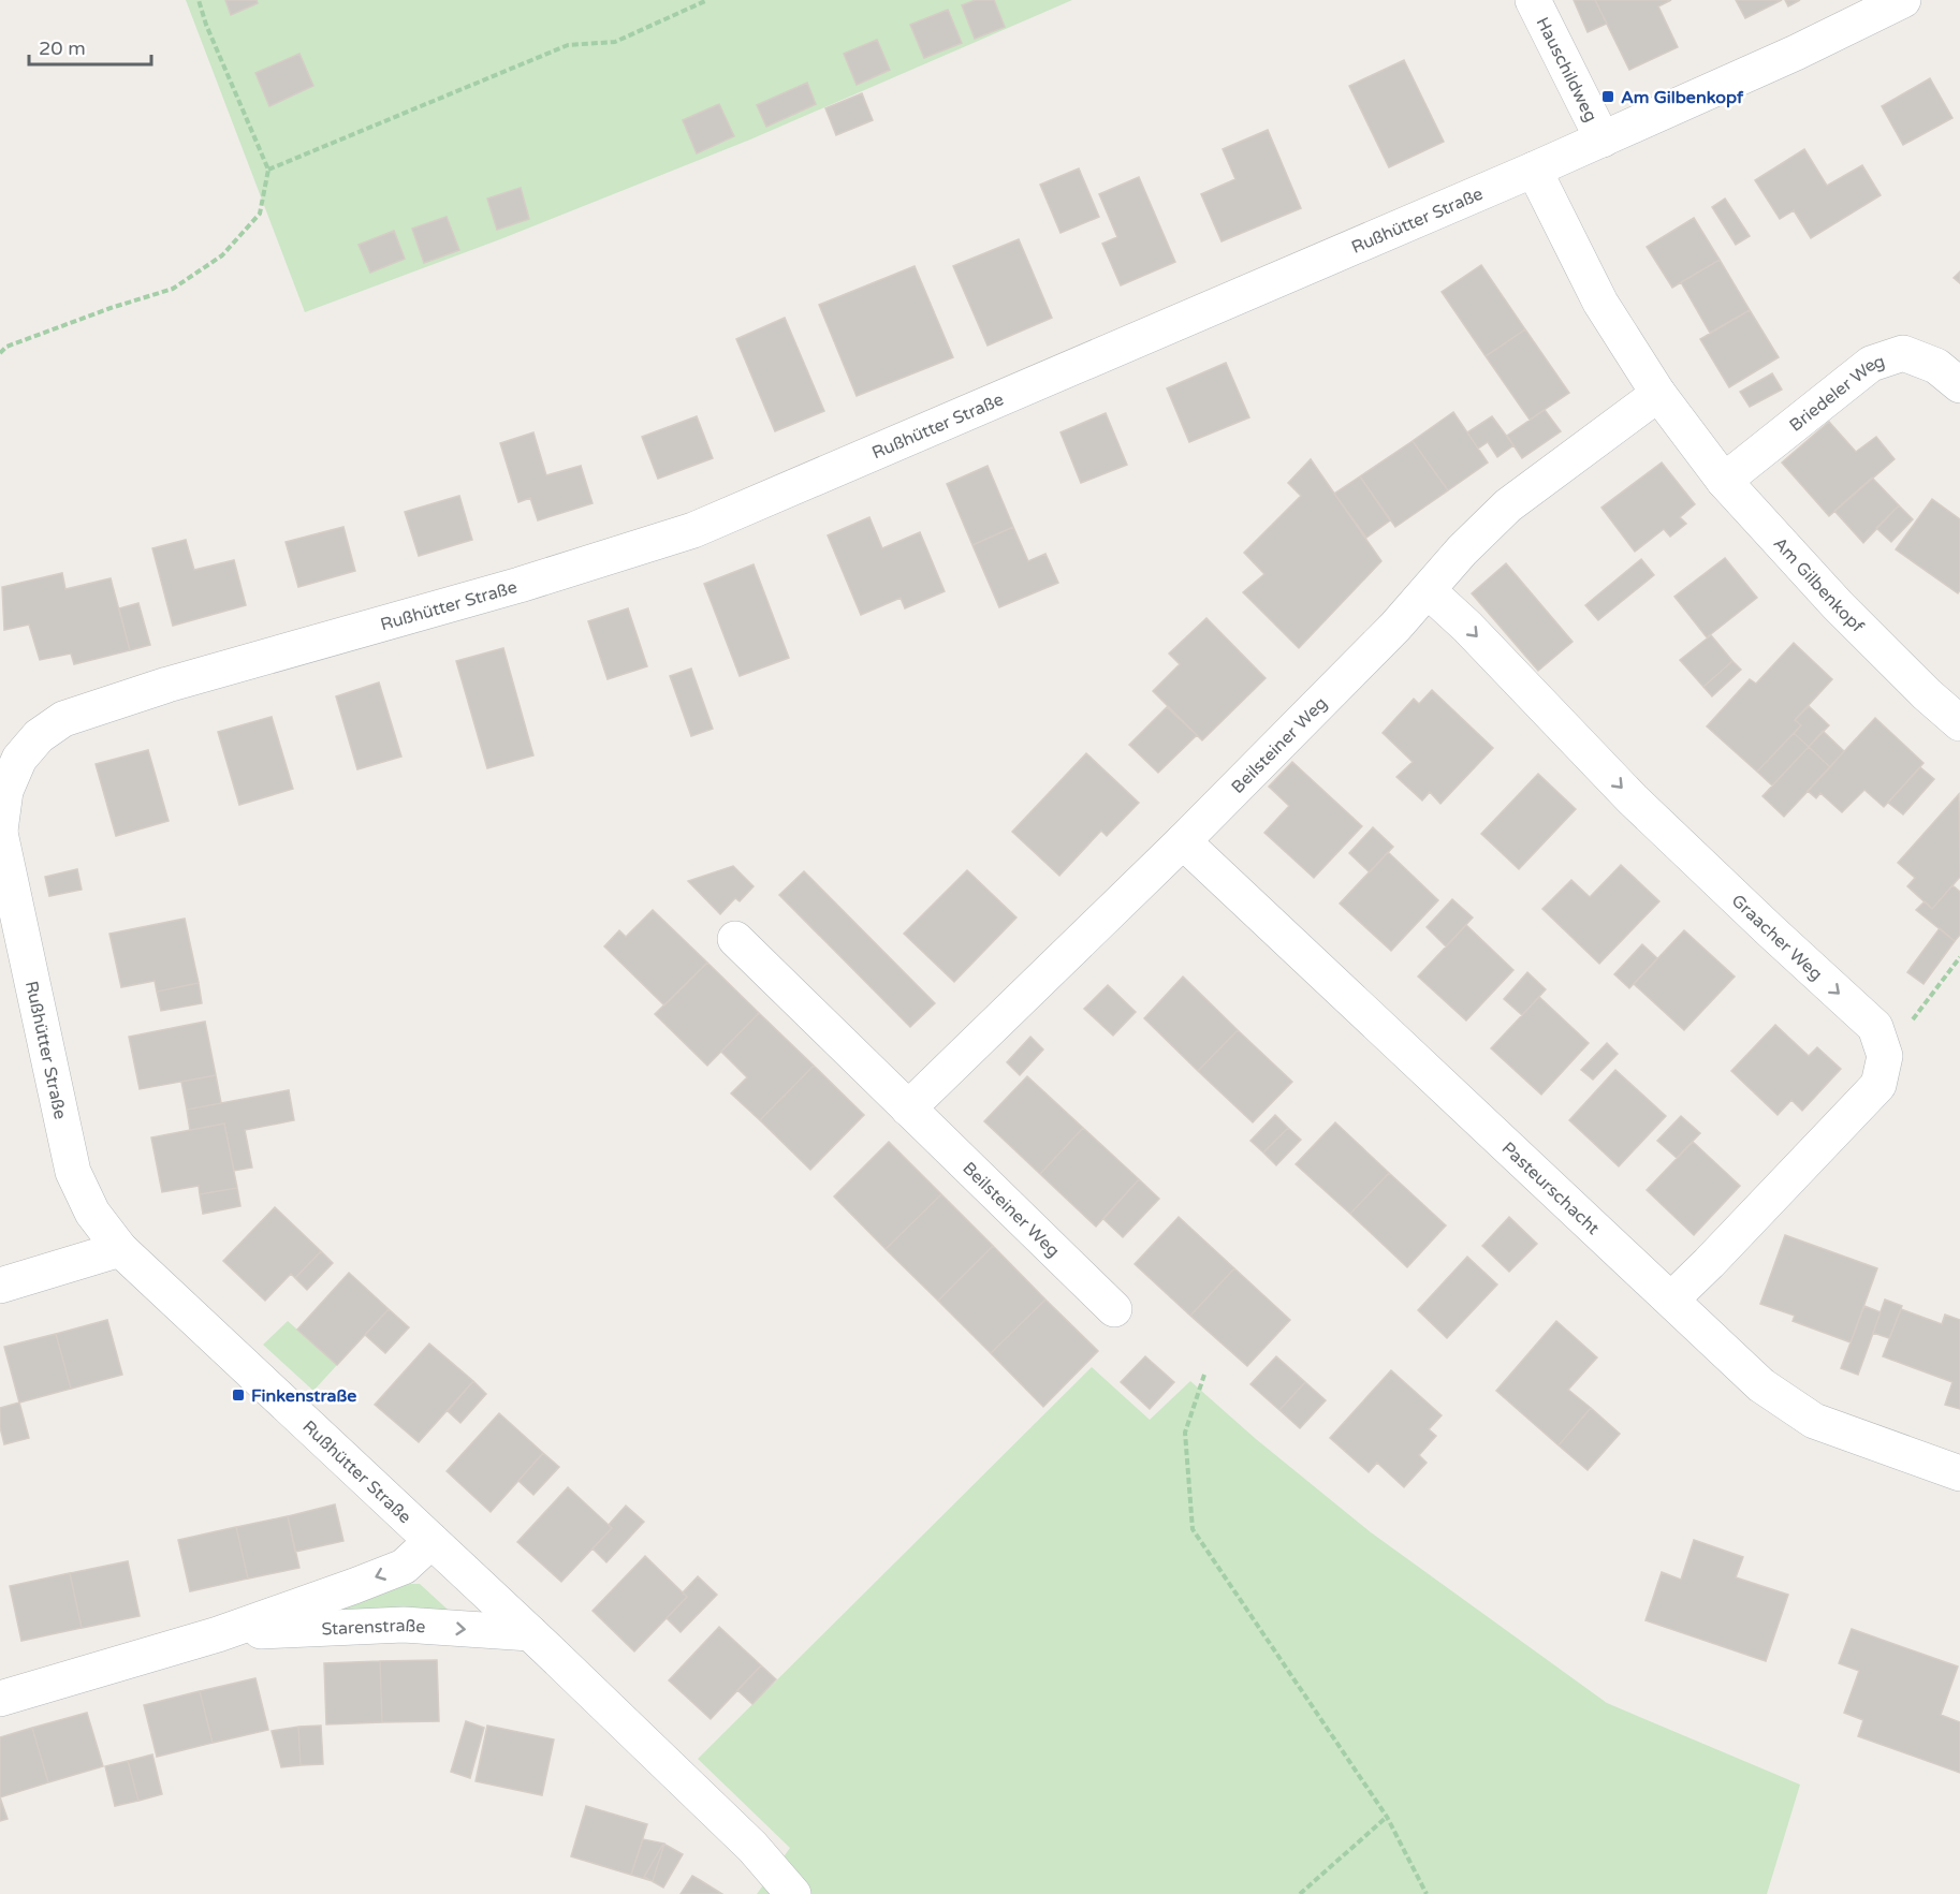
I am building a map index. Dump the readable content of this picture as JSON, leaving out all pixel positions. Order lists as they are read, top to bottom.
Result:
{
  "streets": {
    "street": [
      "Hauschildweg",
      "Rußhütter Straße",
      "Briedeler Weg",
      "Am Gilbenkopf",
      "Beilsteiner Weg",
      "Graacher Weg",
      "Pasteurschacht",
      "Starenstraße"
    ]
  },
  "crossings": [
    ["Hauschildweg", "Rußhütter Straße"],
    ["Rußhütter Straße", "Am Gilbenkopf"],
    ["Rußhütter Straße", "Starenstraße"],
    ["Briedeler Weg", "Am Gilbenkopf"],
    ["Am Gilbenkopf", "Beilsteiner Weg"],
    ["Beilsteiner Weg", "Graacher Weg"],
    ["Beilsteiner Weg", "Pasteurschacht"]
  ],
  "one_way": ["Graacher Weg"],
  "places": {
    "transit": ["Am Gilbenkopf", "Finkenstraße"]
  },
  "scale_bar": "20 m"
}
